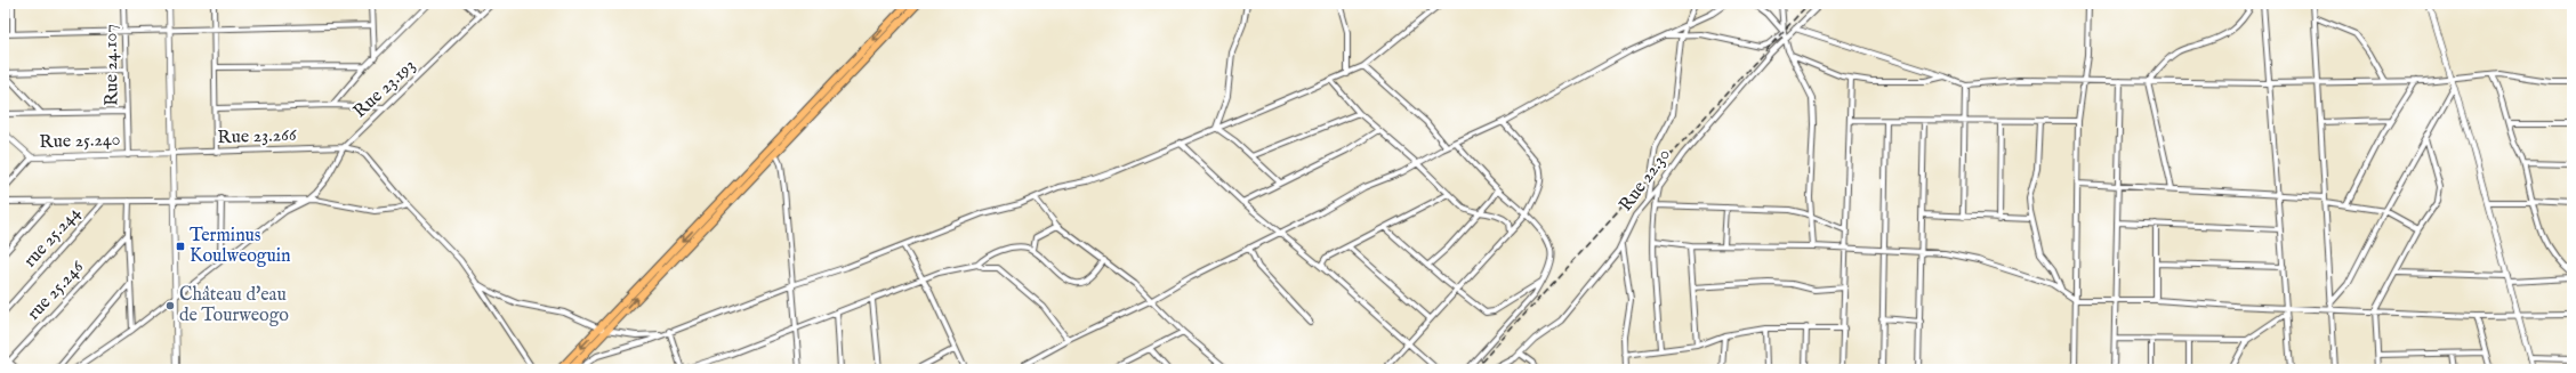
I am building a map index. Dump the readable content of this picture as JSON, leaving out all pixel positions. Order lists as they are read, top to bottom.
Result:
{
  "streets": {
    "street": [
      "Rue 24.107",
      "Rue 23.193",
      "Rue 23.266",
      "Rue 25.240",
      "Rue 22.30",
      "rue 25.244",
      "rue 25.246"
    ]
  },
  "crossings": [
    ["Rue 24.107", "Rue 25.240"],
    ["Rue 23.193", "Rue 23.266"],
    ["Rue 23.266", "Rue 25.240"]
  ],
  "places": {
    "transit": ["Terminus Koulweoguin"],
    "other": ["Château d'eau de Tourweogo"]
  }
}
